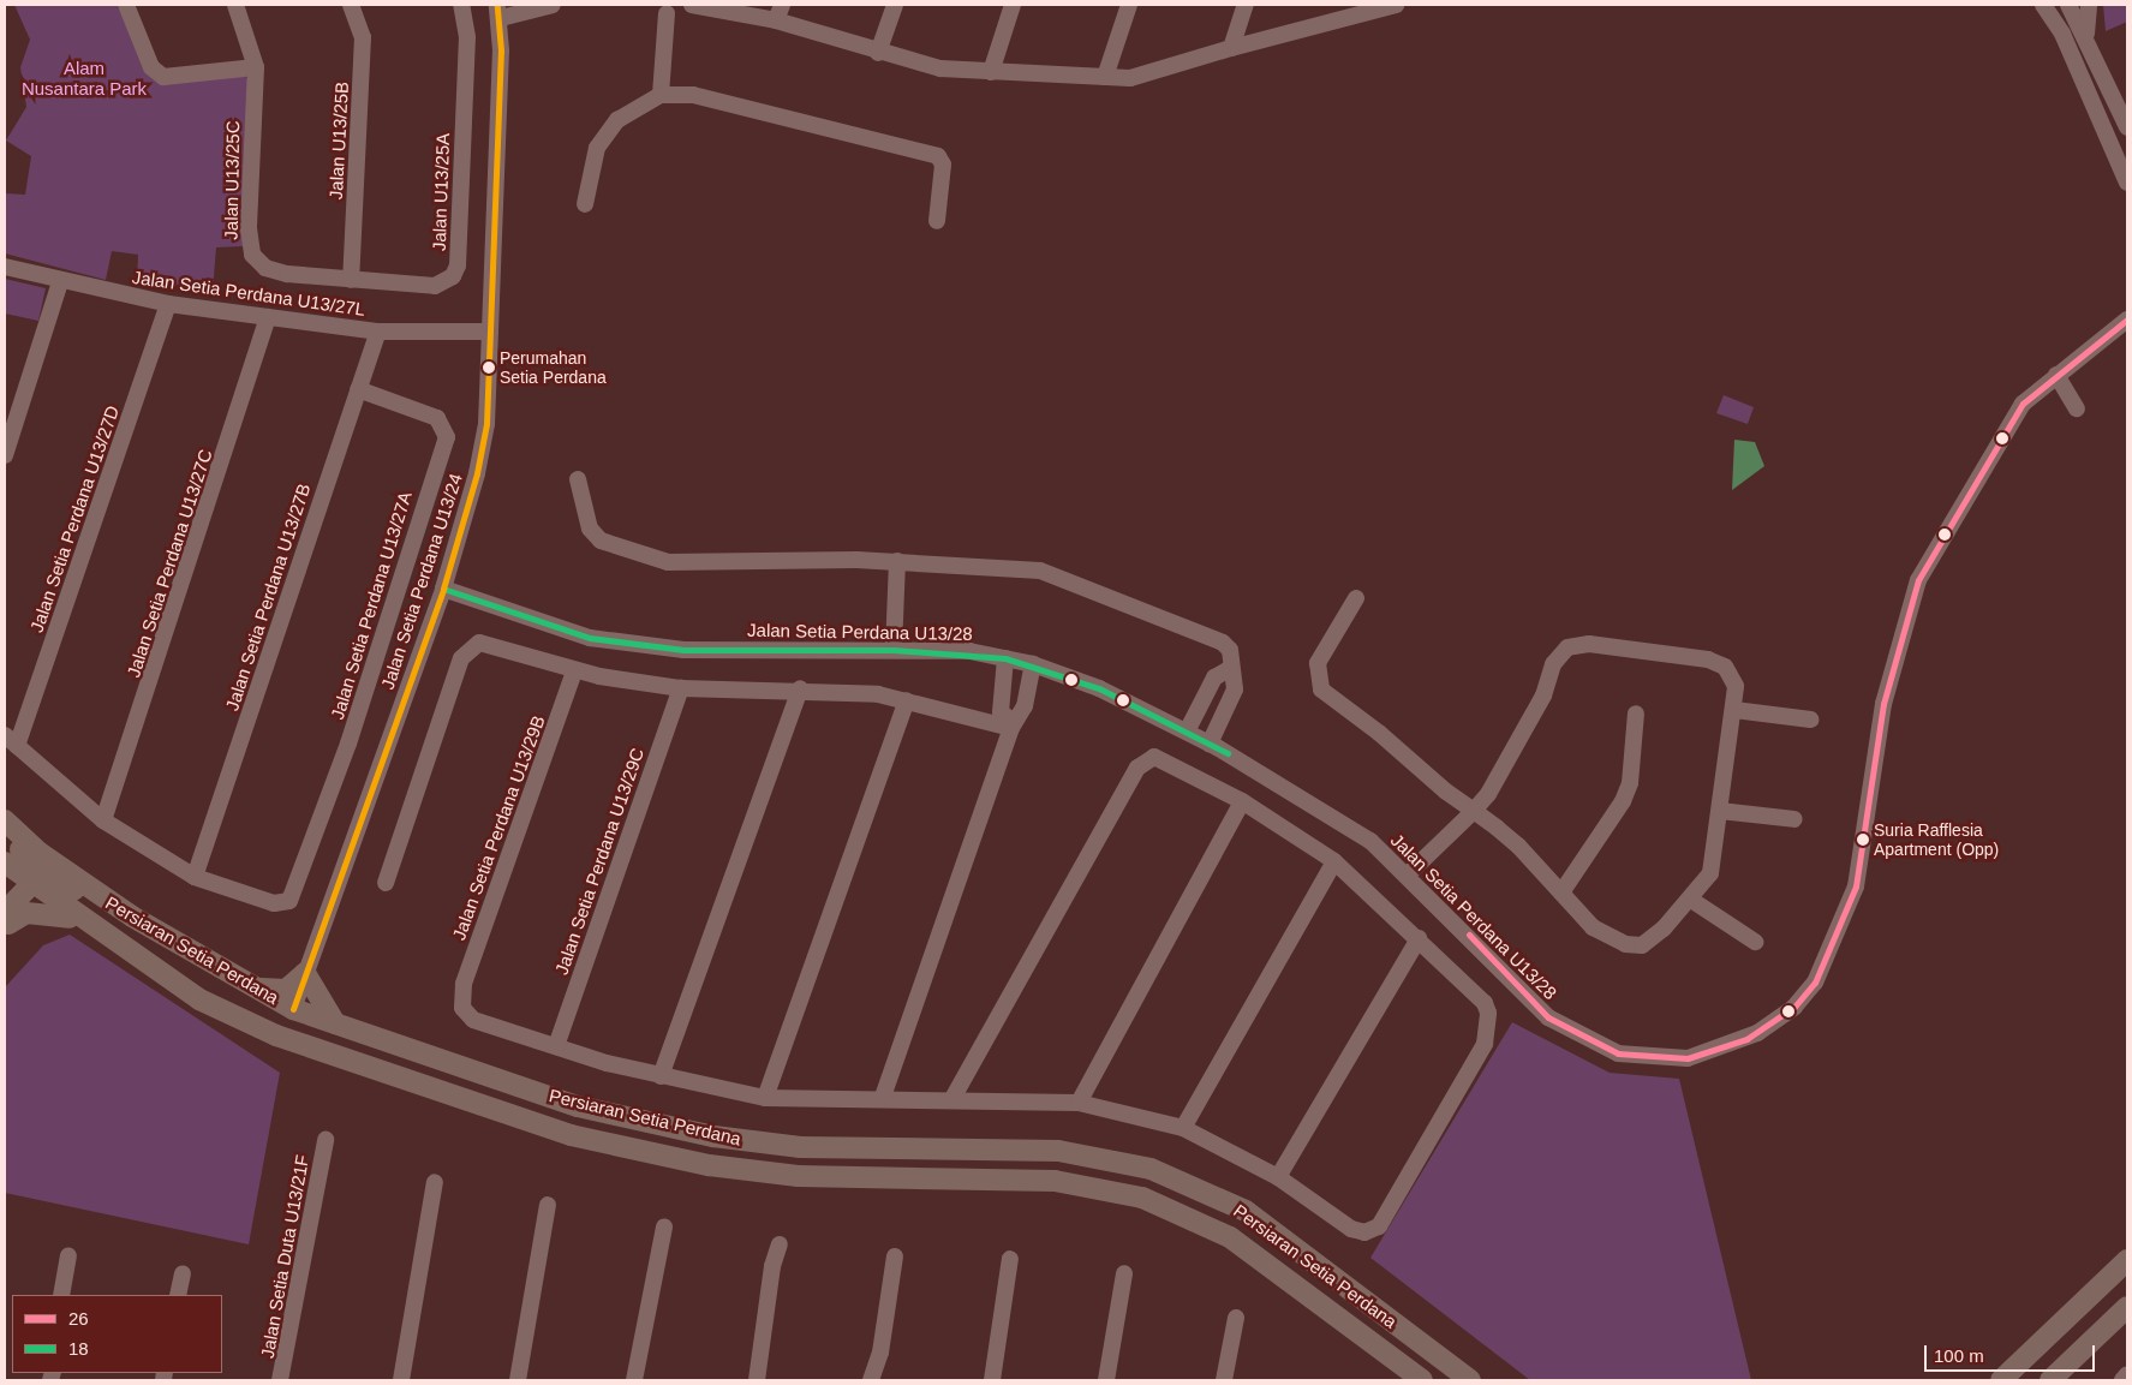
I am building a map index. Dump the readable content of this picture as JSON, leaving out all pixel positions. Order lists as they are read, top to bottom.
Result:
{
  "streets": {
    "main road": ["Persiaran Setia Perdana"],
    "street": [
      "Jalan U13/25B",
      "Jalan U13/25C",
      "Jalan U13/25A",
      "Jalan Setia Perdana U13/27L",
      "Jalan Setia Perdana U13/27D",
      "Jalan Setia Perdana U13/27C",
      "Jalan Setia Perdana U13/24",
      "Jalan Setia Perdana U13/27B",
      "Jalan Setia Perdana U13/27A",
      "Jalan Setia Perdana U13/28",
      "Jalan Setia Perdana U13/29B",
      "Jalan Setia Perdana U13/29C",
      "Jalan Setia Duta U13/21F"
    ]
  },
  "crossings": [
    ["Jalan U13/25B", "Jalan U13/25C"],
    ["Jalan U13/25B", "Jalan U13/25A"],
    ["Jalan U13/25C", "Jalan U13/25A"],
    ["Jalan Setia Perdana U13/27L", "Jalan Setia Perdana U13/27D"],
    ["Jalan Setia Perdana U13/27L", "Jalan Setia Perdana U13/27C"],
    ["Jalan Setia Perdana U13/27L", "Jalan Setia Perdana U13/24"],
    ["Jalan Setia Perdana U13/27L", "Jalan Setia Perdana U13/27B"],
    ["Jalan Setia Perdana U13/24", "Jalan Setia Perdana U13/28"],
    ["Jalan Setia Perdana U13/24", "Persiaran Setia Perdana"],
    ["Jalan Setia Perdana U13/27B", "Jalan Setia Perdana U13/27A"],
    ["Jalan Setia Perdana U13/29B", "Jalan Setia Perdana U13/29C"]
  ],
  "parks": ["Alam Nusantara Park"],
  "places": ["Perumahan Setia Perdana", "Suria Rafflesia Apartment (Opp)"],
  "lines": ["transit line 26", "transit line 18"],
  "legend": ["26", "18"],
  "scale_bar": "100 m"
}
